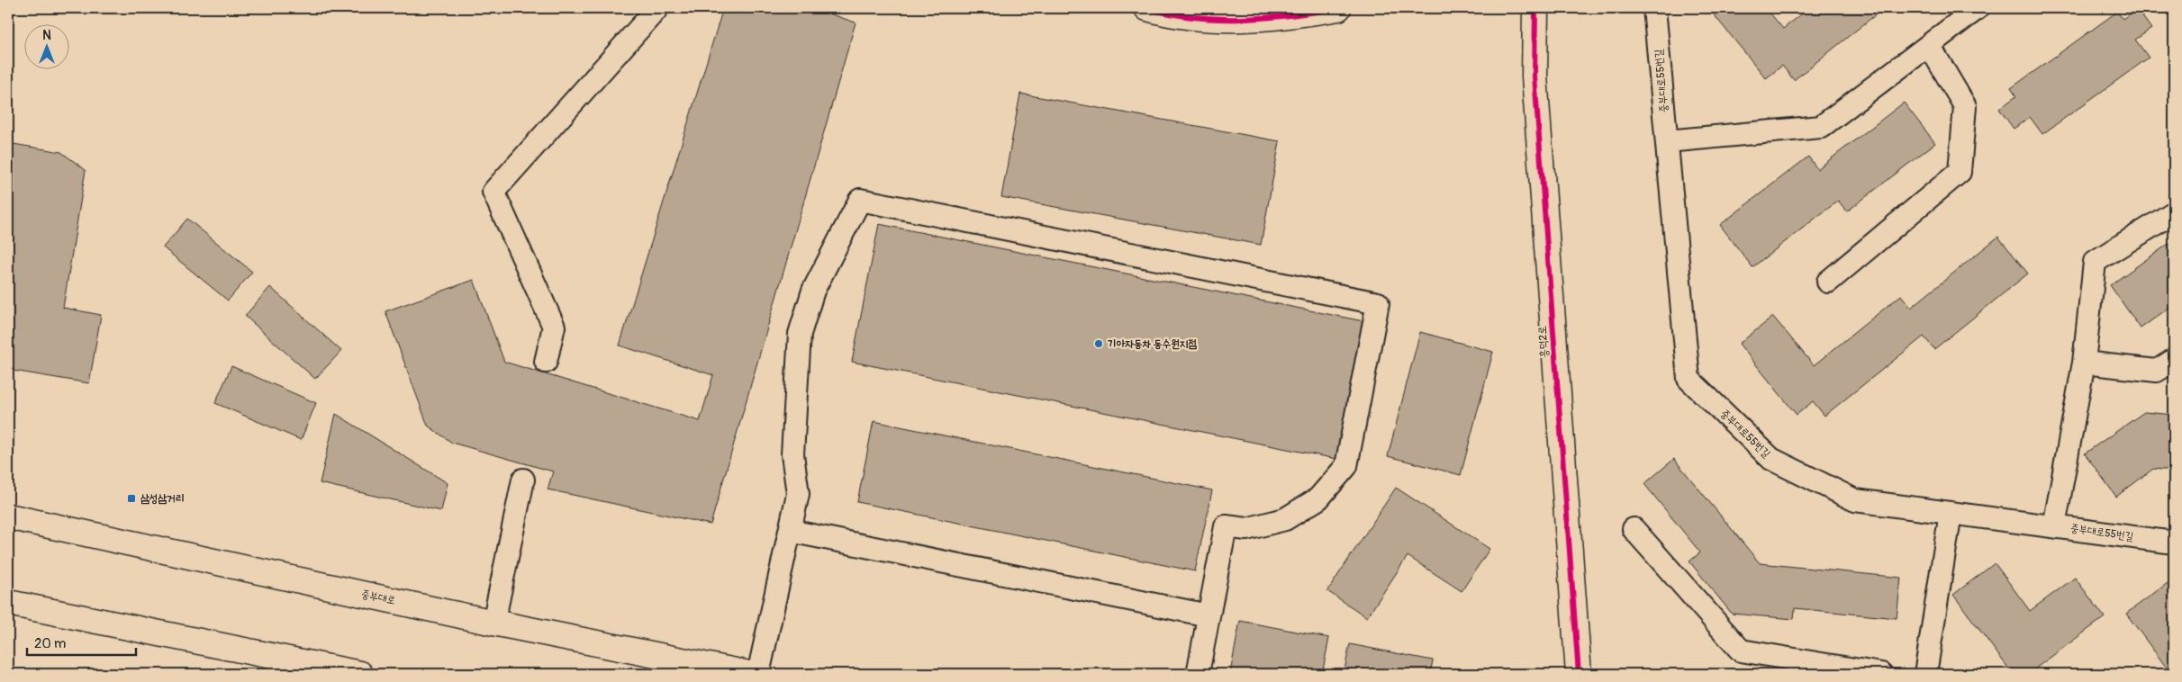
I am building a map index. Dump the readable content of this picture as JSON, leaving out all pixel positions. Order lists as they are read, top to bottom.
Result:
{
  "streets": {
    "main road": ["흥덕2로", "중부대로"],
    "lane": ["중부대로55번길"]
  },
  "places": {
    "other": ["기아자동차 동수원지점"],
    "transit": ["삼성삼거리"]
  },
  "scale_bar": "20 m",
  "north": "top"
}
